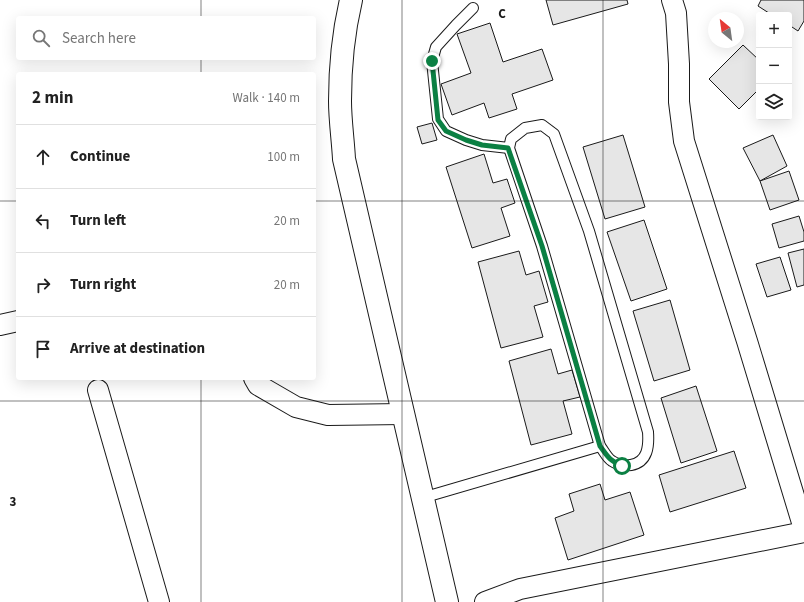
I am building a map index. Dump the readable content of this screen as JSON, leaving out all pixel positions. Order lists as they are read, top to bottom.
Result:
{
  "north": "top left",
  "page": {
    "map_buttons": ["+", "−"],
    "search": "Search here",
    "heading": ["2 min", "Walk · 140 m"],
    "list": [
      ["Continue", "100 m"],
      ["Turn left", "20 m"],
      ["Turn right", "20 m"],
      "Arrive at destination"
    ]
  },
  "grid": {
    "columns": ["C"],
    "rows": ["3"]
  }
}
